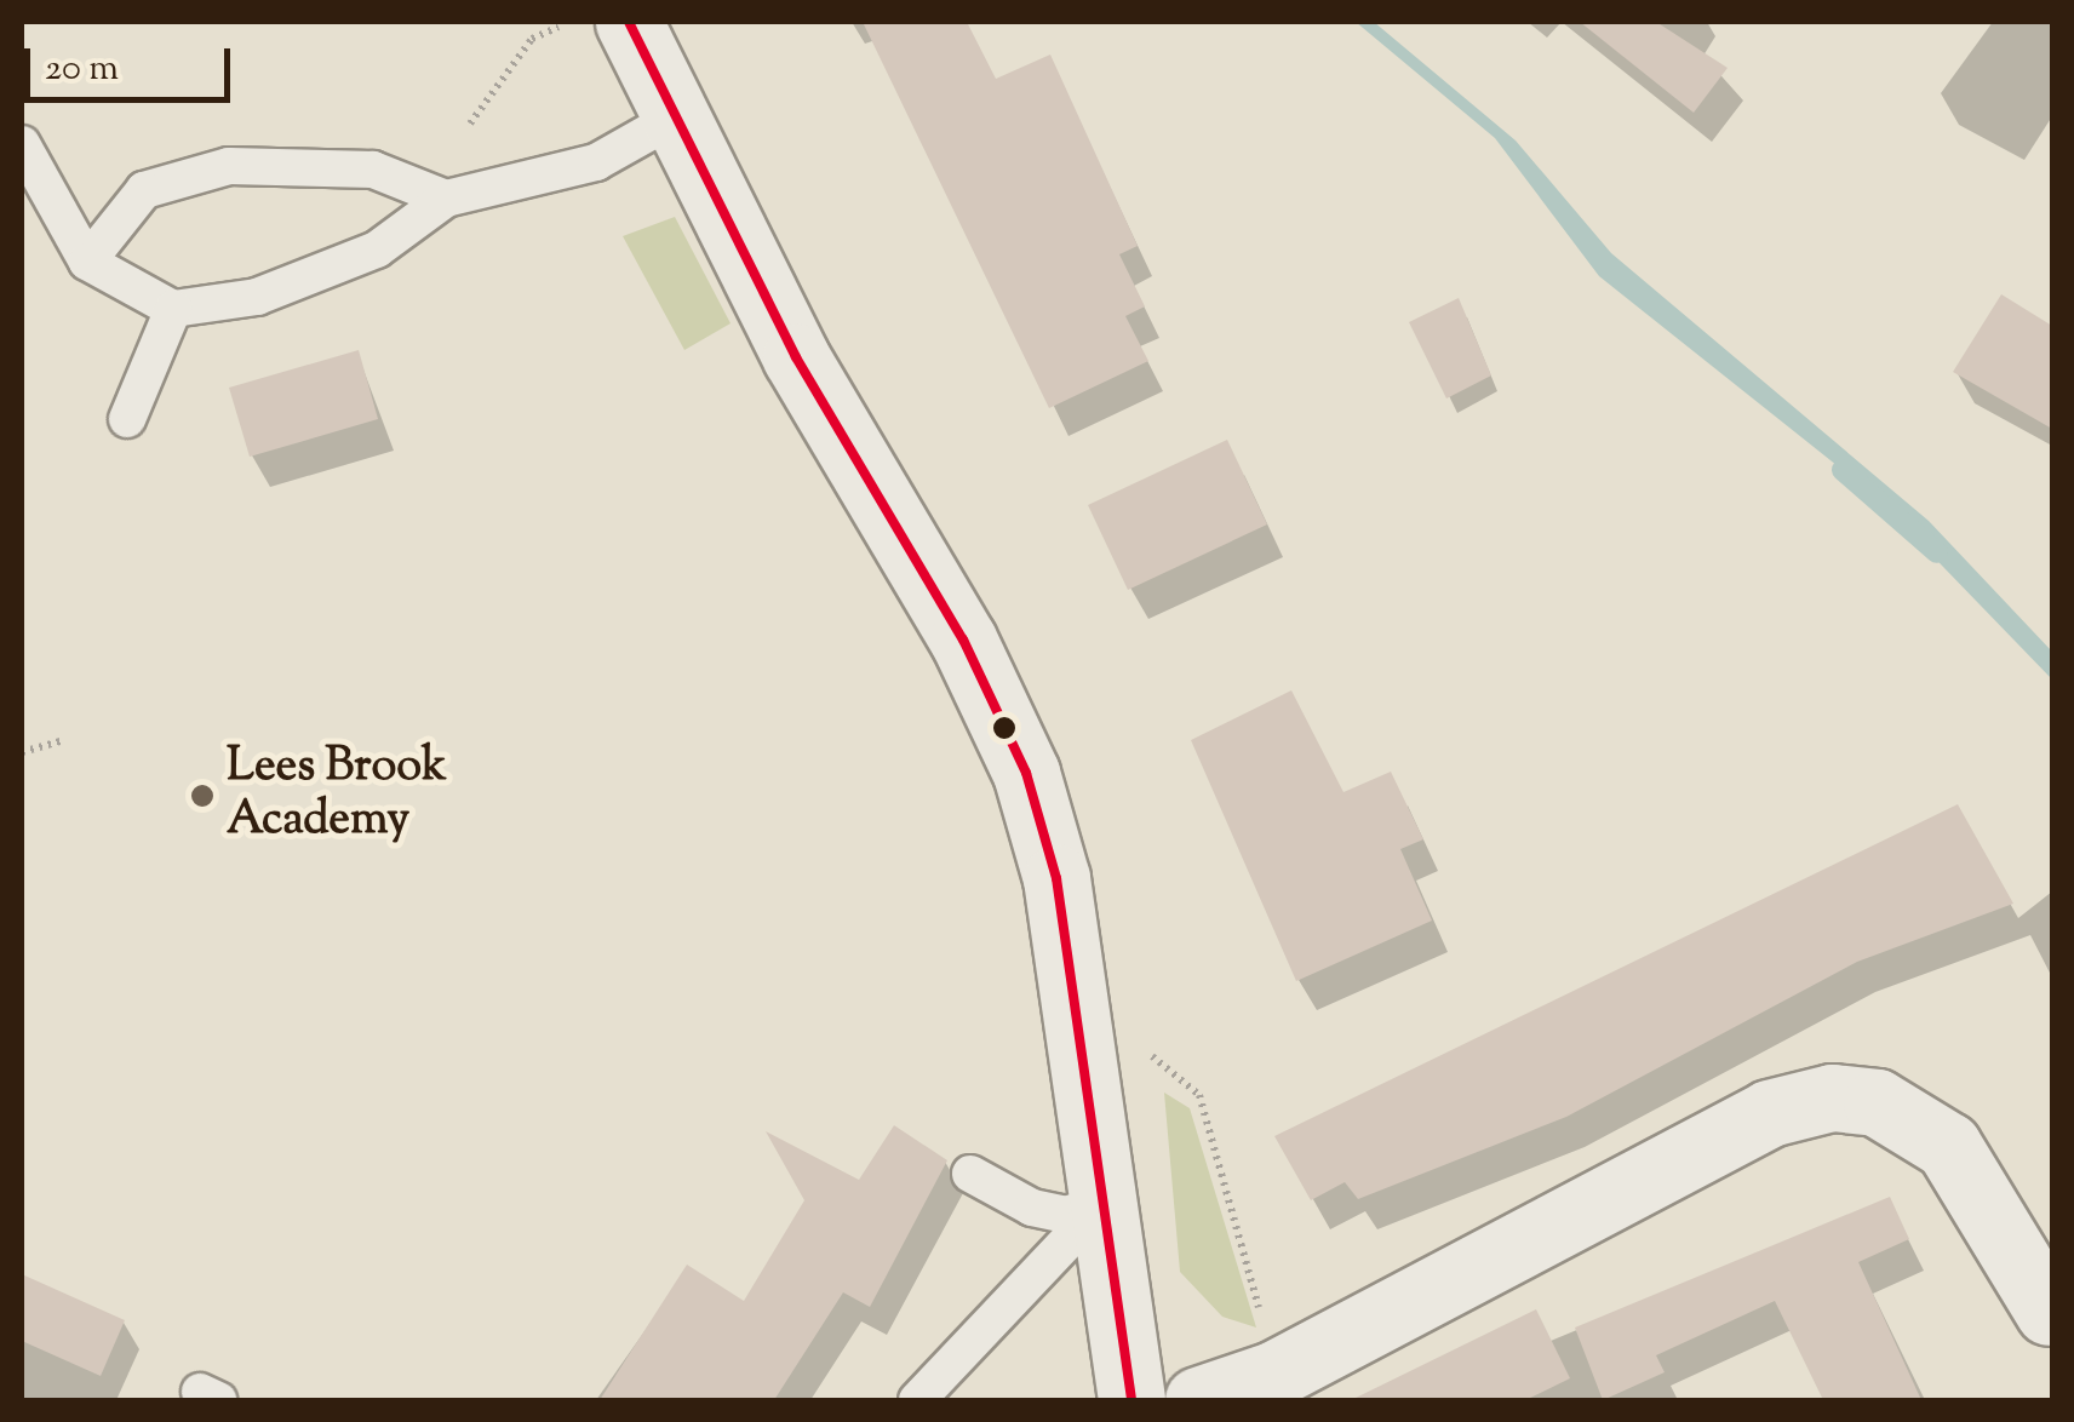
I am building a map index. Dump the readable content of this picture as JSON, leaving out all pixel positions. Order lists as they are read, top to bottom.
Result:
{
  "places": ["Lees Brook Academy"],
  "scale_bar": "20 m"
}
